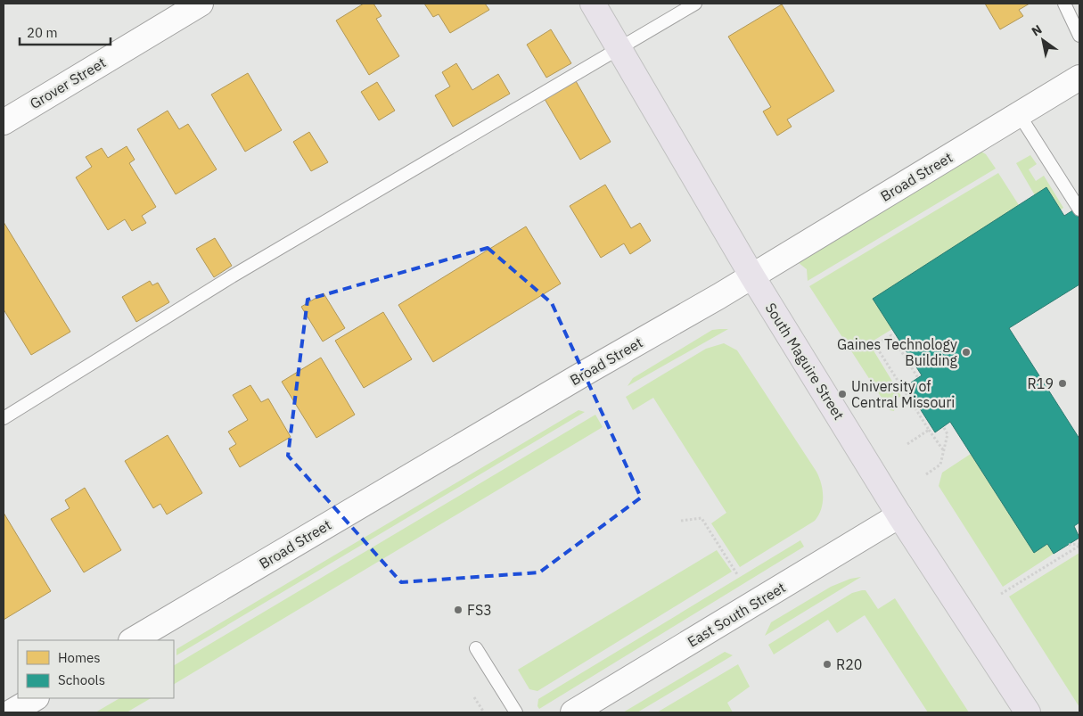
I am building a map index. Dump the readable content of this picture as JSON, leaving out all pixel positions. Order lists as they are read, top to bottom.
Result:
{
  "streets": {
    "main road": ["South Maguire Street"],
    "street": ["Grover Street", "Broad Street", "East South Street"]
  },
  "crossings": [
    ["Broad Street", "South Maguire Street"],
    ["South Maguire Street", "East South Street"]
  ],
  "places": [
    "Gaines Technology Building",
    "R19",
    "University of Central Missouri",
    "FS3",
    "R20"
  ],
  "legend": ["Homes", "Schools"],
  "scale_bar": "20 m",
  "north": "top left"
}
